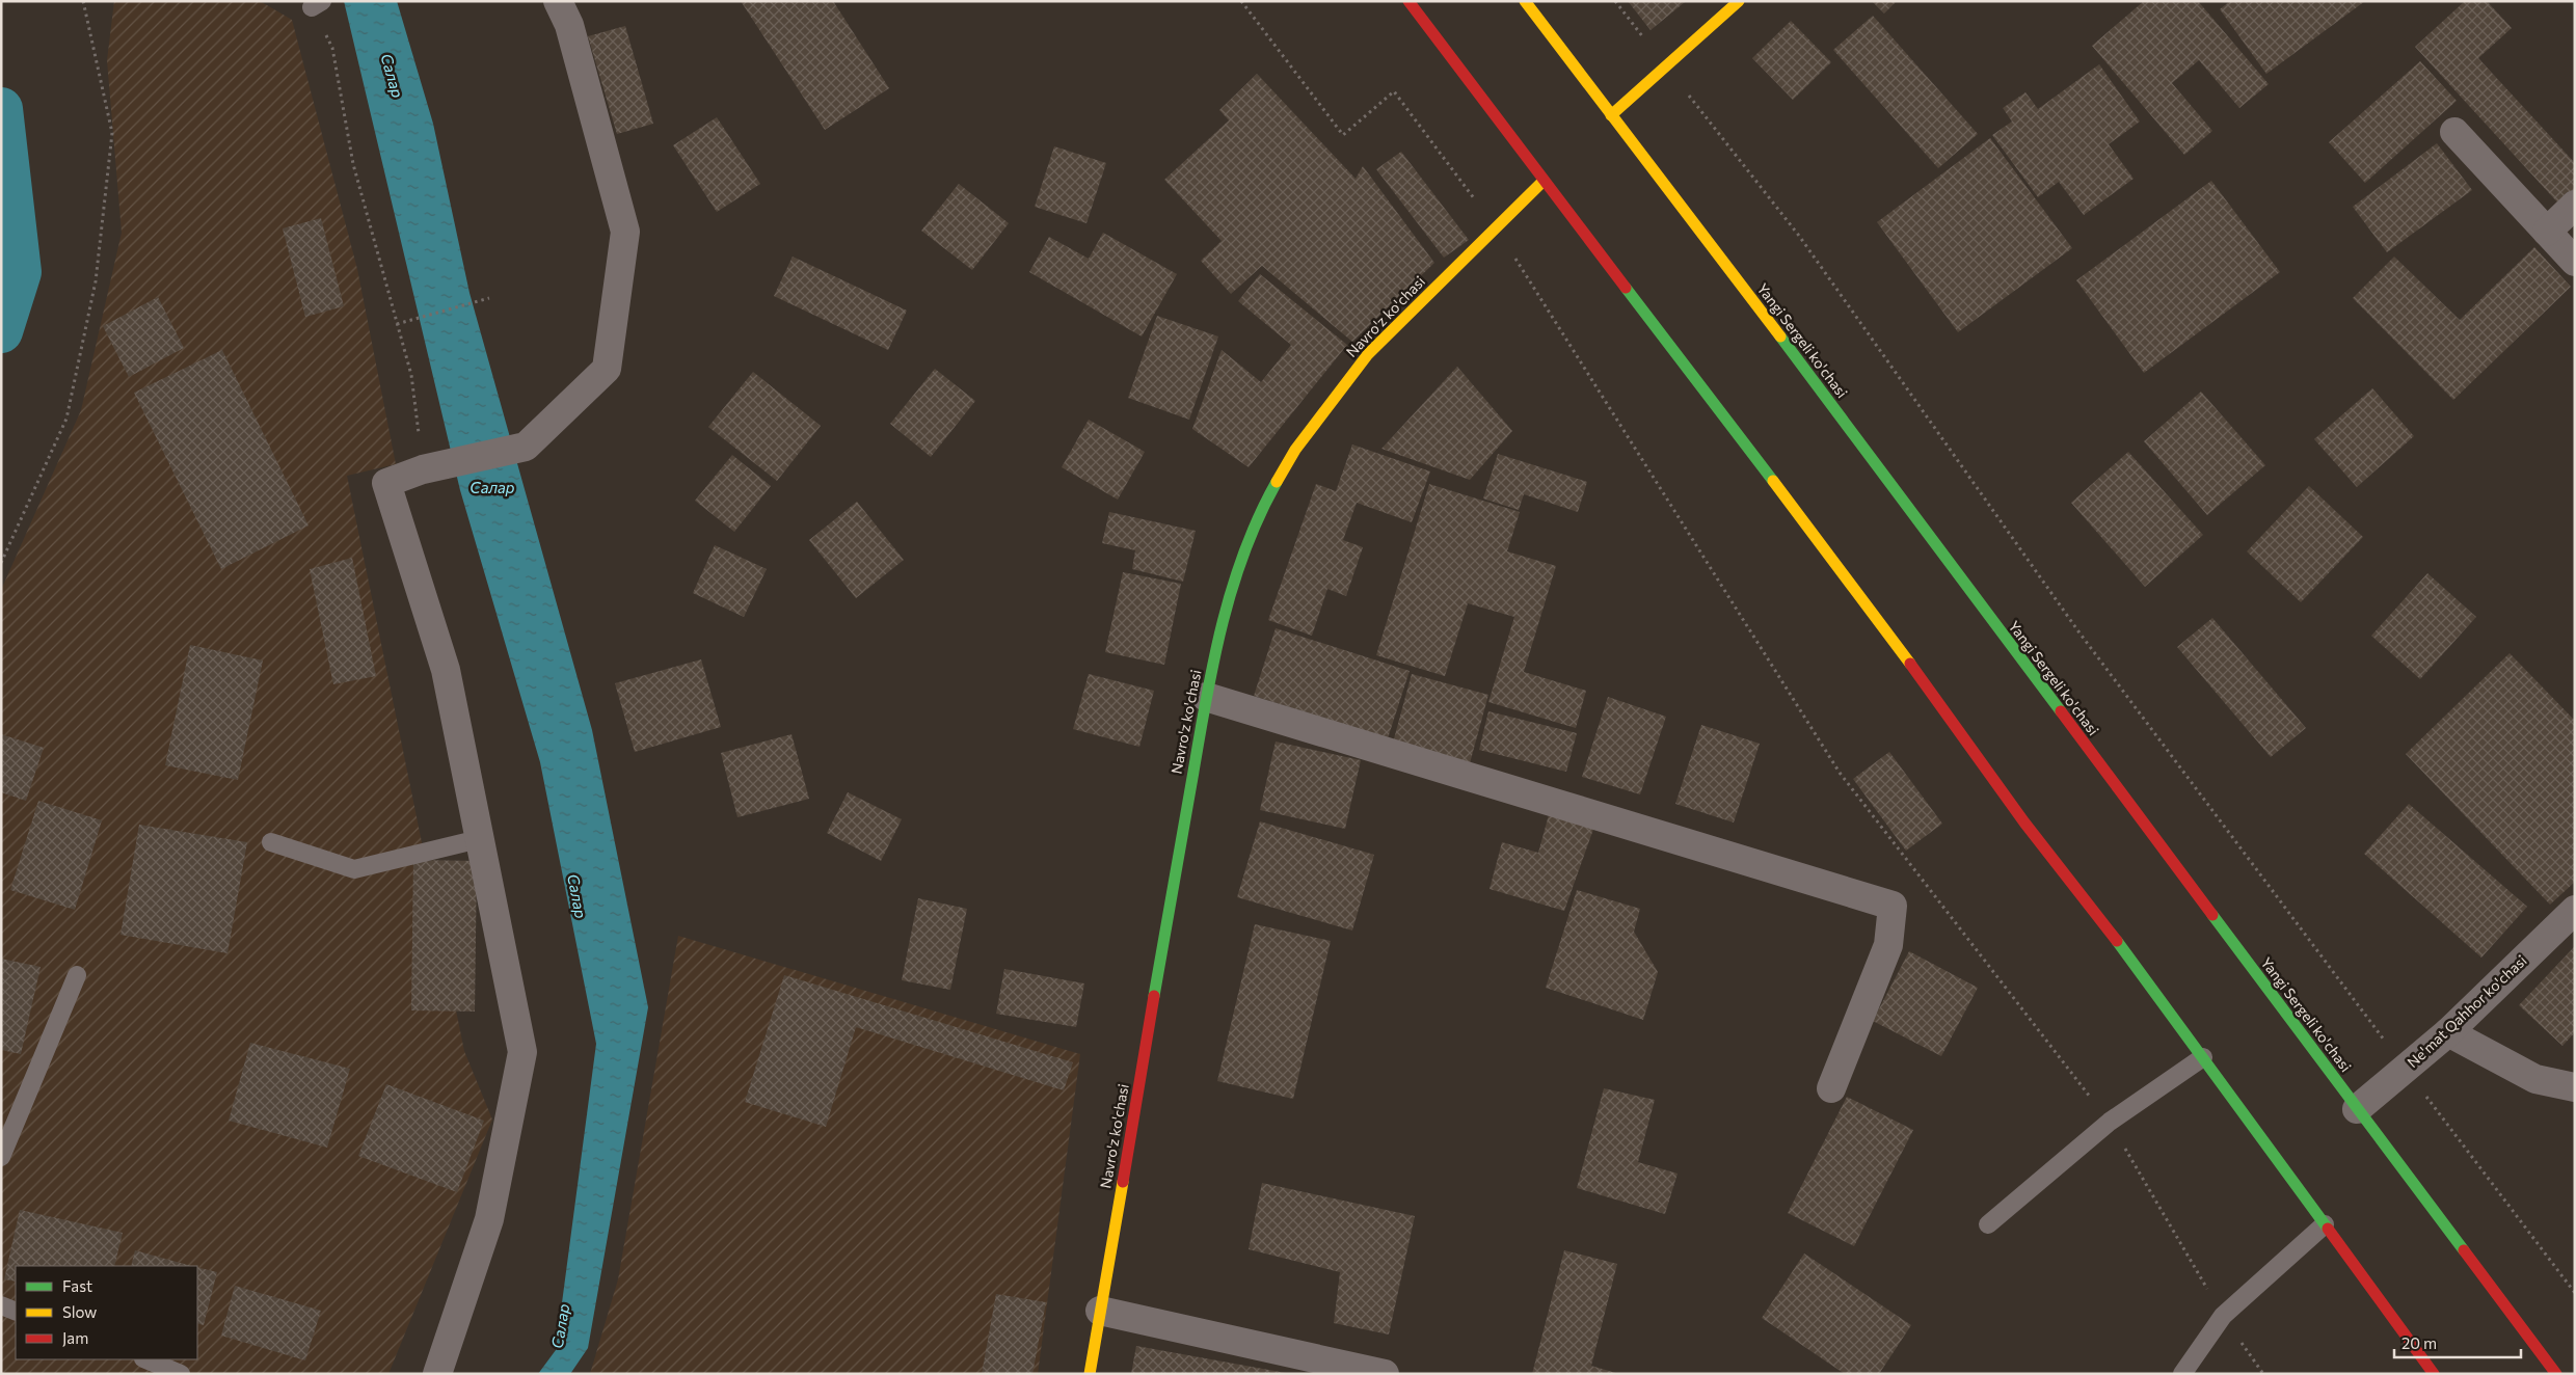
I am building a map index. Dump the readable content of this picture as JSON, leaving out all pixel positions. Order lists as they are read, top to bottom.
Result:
{
  "streets": {
    "main road": ["Navro'z ko'chasi", "Yangi Sergeli ko'chasi"],
    "street": ["Ne'mat Qahhor ko'chasi"]
  },
  "crossings": [
    ["Yangi Sergeli ko'chasi", "Ne'mat Qahhor ko'chasi"]
  ],
  "water": ["Салар"],
  "legend": ["Fast", "Slow", "Jam"],
  "scale_bar": "20 m"
}
